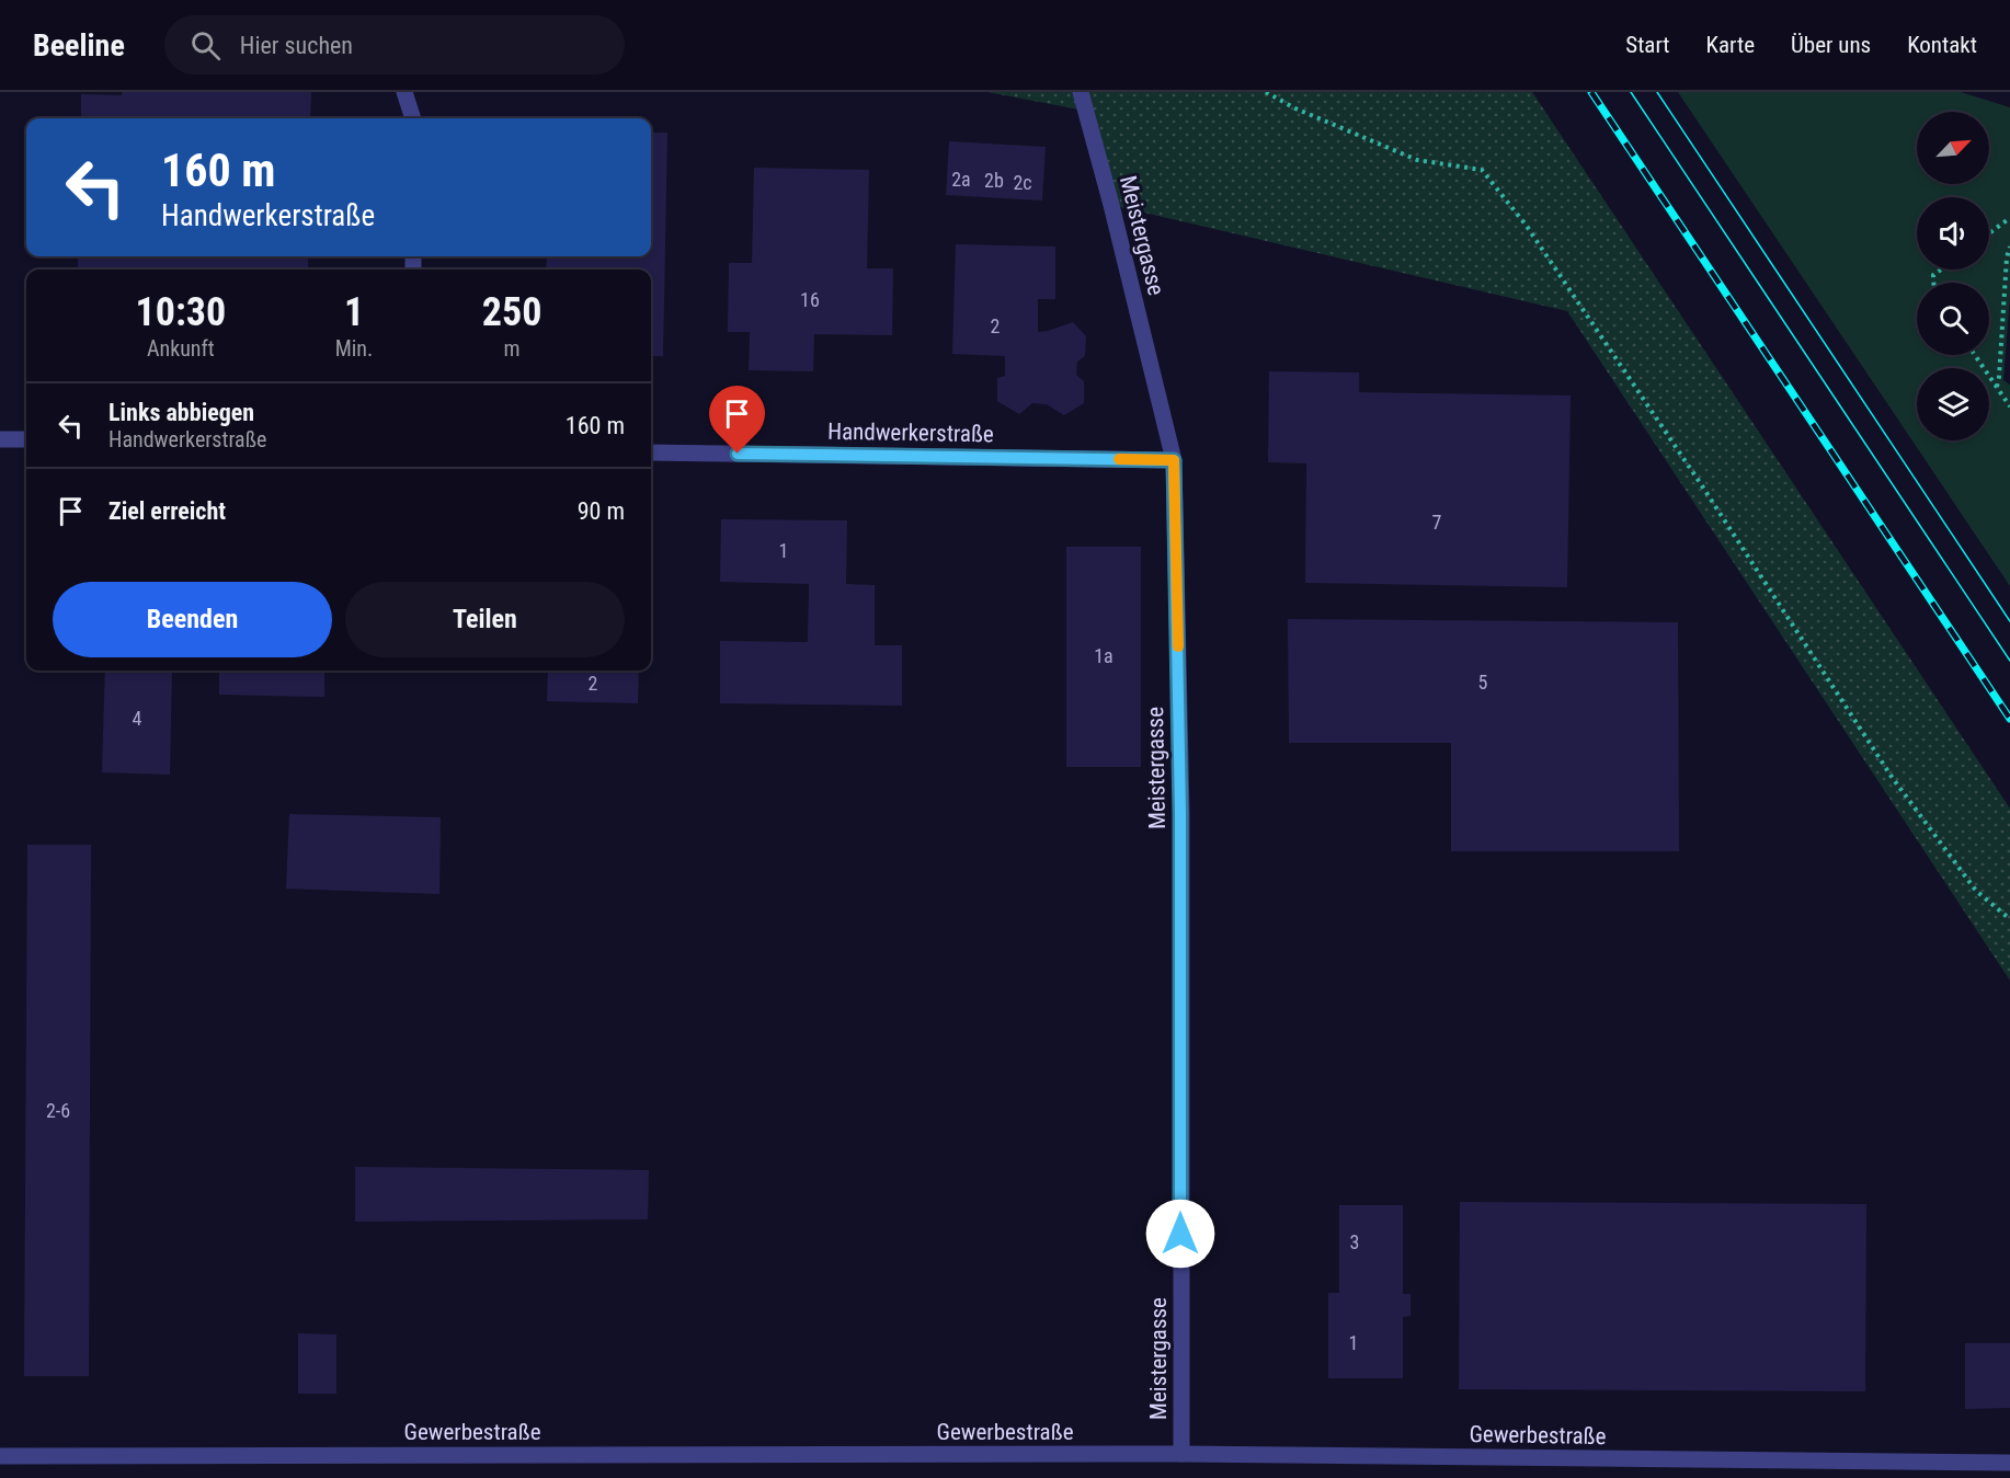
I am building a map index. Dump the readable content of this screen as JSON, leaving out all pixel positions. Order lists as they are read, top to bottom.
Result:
{
  "streets": {
    "street": ["Meistergasse", "Handwerkerstraße", "Gewerbestraße"]
  },
  "crossings": [
    ["Meistergasse", "Handwerkerstraße"],
    ["Meistergasse", "Gewerbestraße"]
  ],
  "house_numbers": [
    "2a",
    "2b",
    "2c",
    "16",
    "2",
    "7",
    "1",
    "1a",
    "5",
    "2",
    "4",
    "2-6",
    "3",
    "1"
  ],
  "north": "top right",
  "page": {
    "header": "Beeline",
    "search": "Hier suchen",
    "nav": [
      "Start",
      "Karte",
      "Über uns",
      "Kontakt"
    ],
    "turn": ["160 m", "Handwerkerstraße"],
    "eta": [
      "10:30",
      "Ankunft",
      "1",
      "Min.",
      "250",
      "m"
    ],
    "list": [
      {
        "name": "Links abbiegen",
        "note": "Handwerkerstraße",
        "value": "160 m"
      },
      {
        "name": "Ziel erreicht",
        "value": "90 m"
      }
    ],
    "buttons": ["Beenden", "Teilen"]
  }
}
